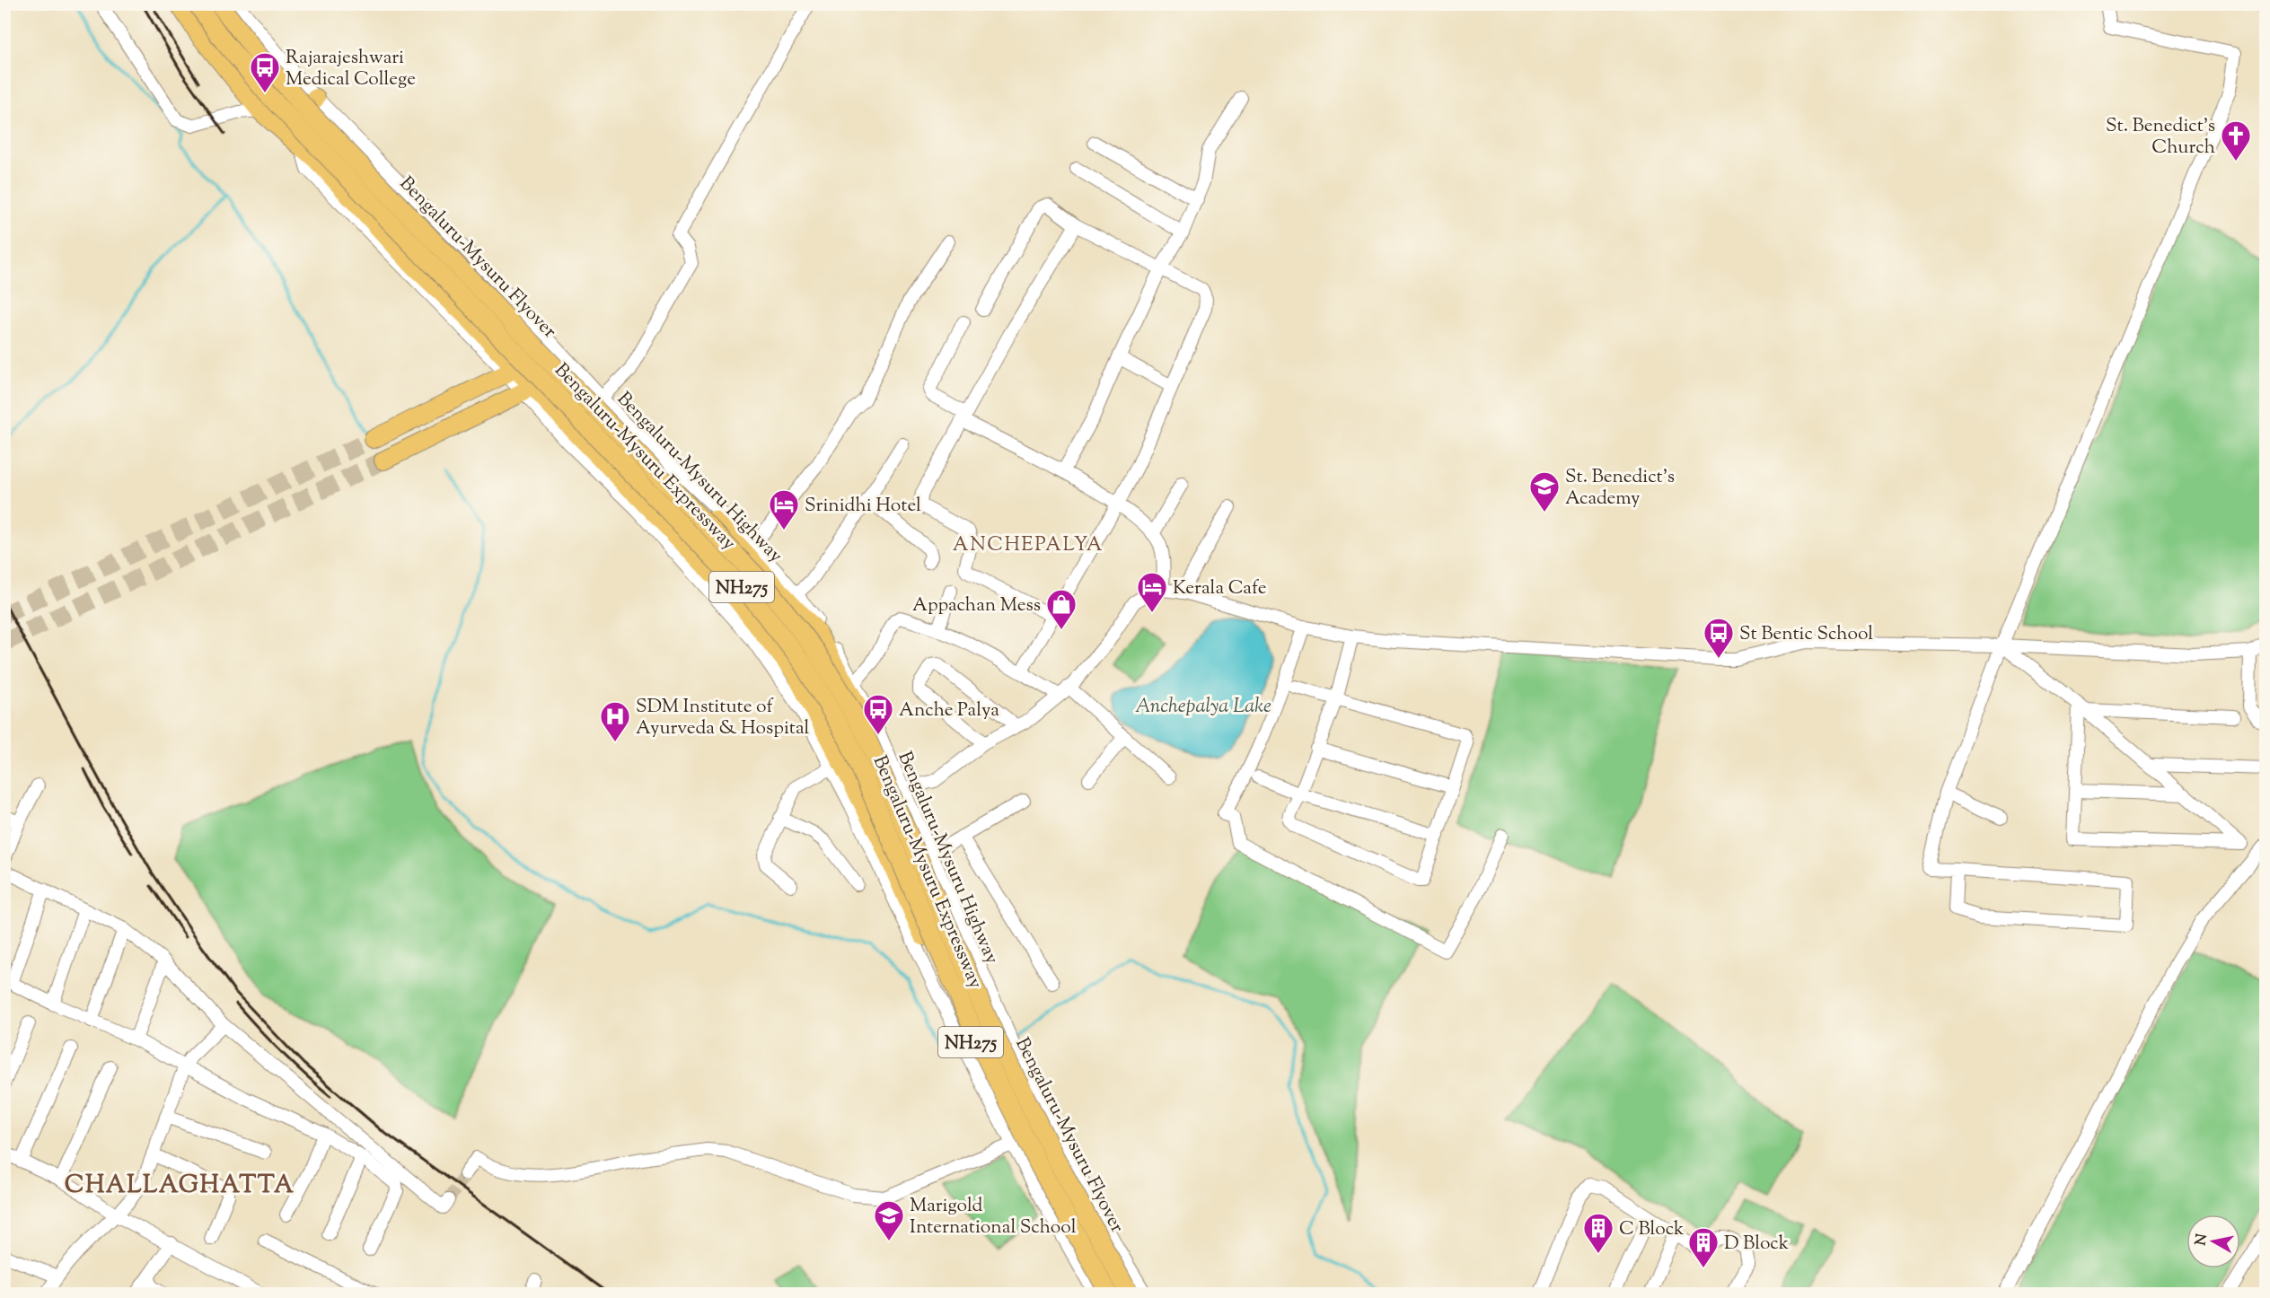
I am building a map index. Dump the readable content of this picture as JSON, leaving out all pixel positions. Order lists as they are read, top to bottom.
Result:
{
  "streets": {
    "highway": [
      "Bengaluru-Mysuru Flyover",
      "Bengaluru-Mysuru Expressway",
      "Bengaluru-Mysuru Highway",
      "NH275"
    ]
  },
  "crossings": [
    ["Bengaluru-Mysuru Highway", "NH275"]
  ],
  "districts": ["ANCHEPALYA", "CHALLAGHATTA"],
  "water": ["Anchepalya Lake"],
  "places": {
    "bus stop": ["Rajarajeshwari Medical College", "St Bentic School", "Anche Palya"],
    "church": ["St. Benedict's Church"],
    "school or university": ["St. Benedict's Academy", "Marigold International School"],
    "hotel": ["Srinidhi Hotel", "Kerala Cafe"],
    "shop": ["Appachan Mess"],
    "hospital": ["SDM Institute of Ayurveda & Hospital"],
    "building": ["C Block", "D Block"]
  },
  "north": "left"
}
